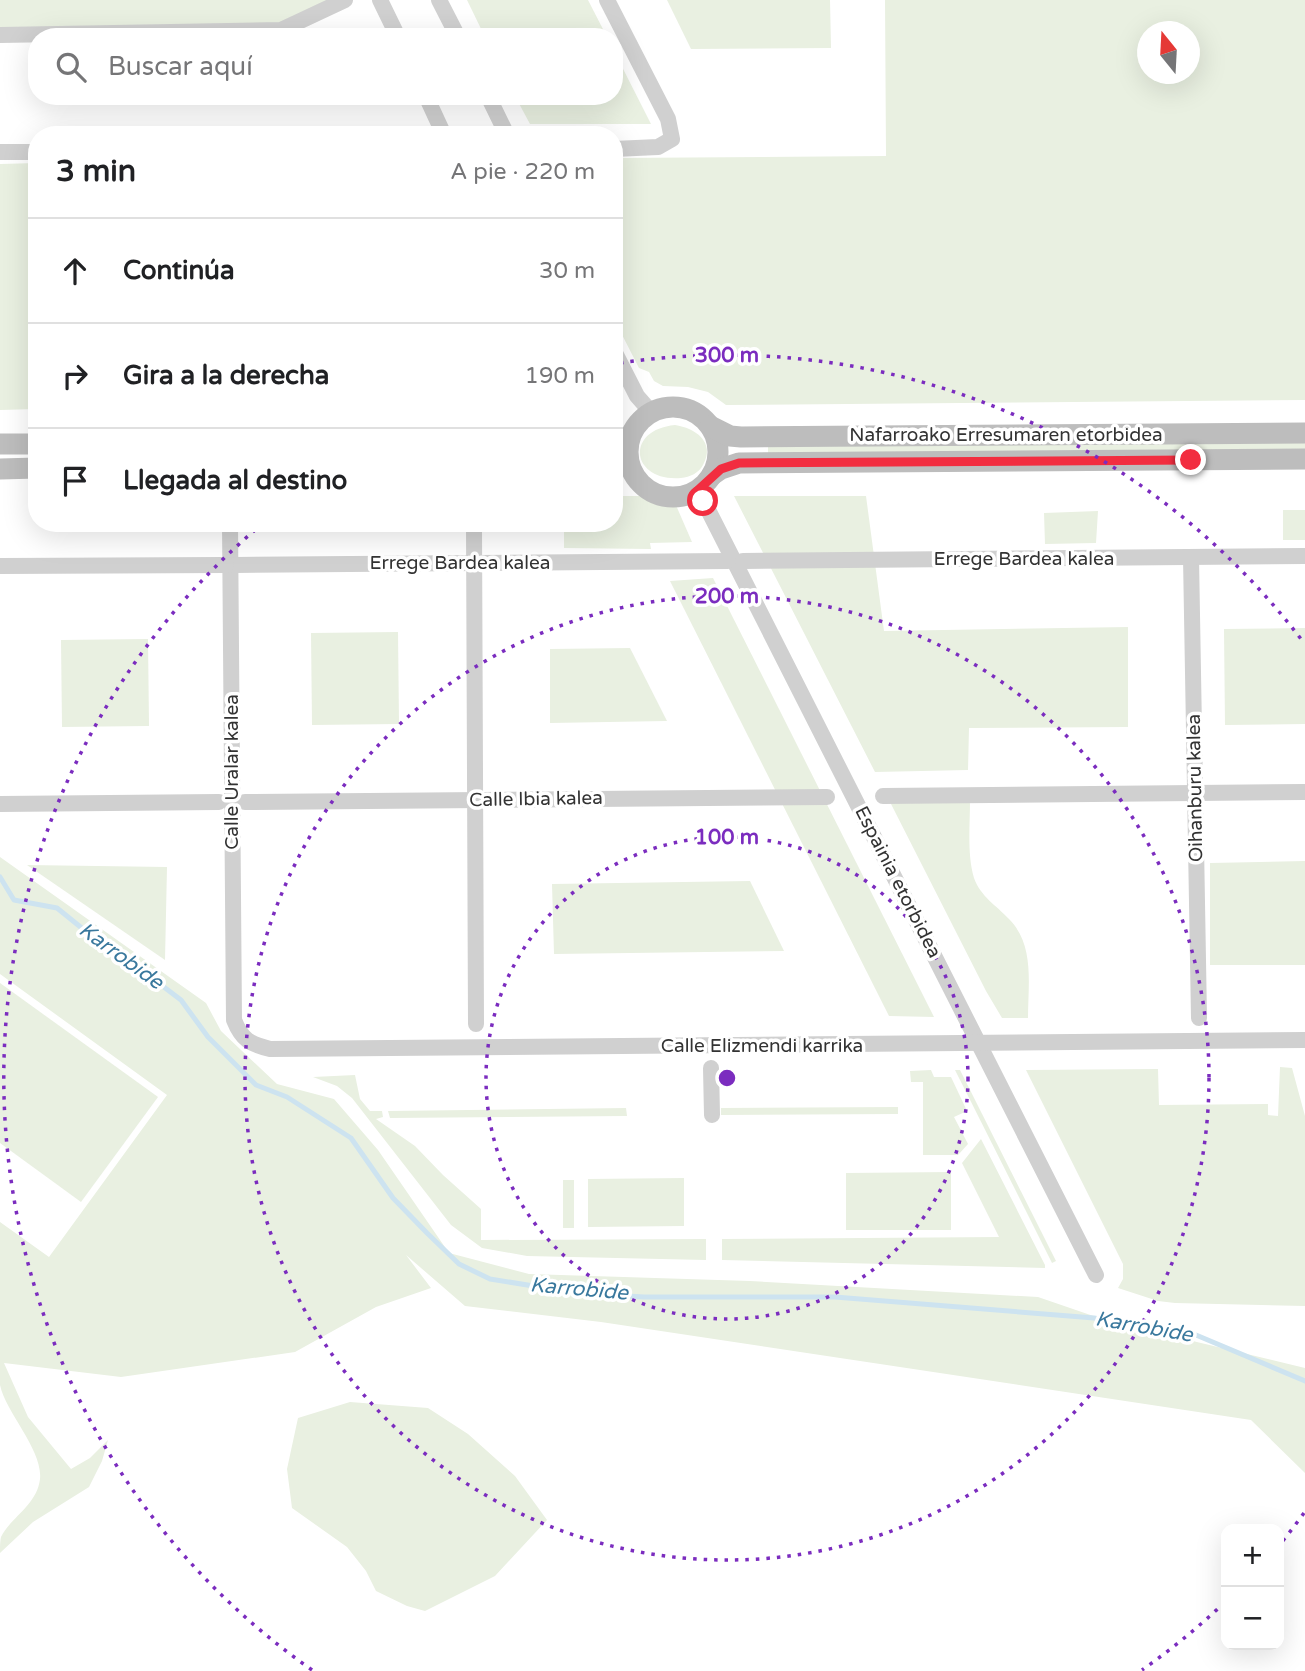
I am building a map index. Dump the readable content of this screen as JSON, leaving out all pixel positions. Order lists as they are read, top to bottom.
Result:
{
  "streets": {
    "street": [
      "Nafarroako Erresumaren etorbidea",
      "Errege Bardea kalea",
      "Calle Uralar kalea",
      "Oihanburu kalea",
      "Calle Ibia kalea",
      "Espainia etorbidea",
      "Calle Elizmendi karrika"
    ]
  },
  "crossings": [
    ["Nafarroako Erresumaren etorbidea", "Espainia etorbidea"],
    ["Errege Bardea kalea", "Oihanburu kalea"],
    ["Calle Uralar kalea", "Calle Elizmendi karrika"],
    ["Espainia etorbidea", "Calle Elizmendi karrika"]
  ],
  "water": ["Karrobide"],
  "north": "top",
  "page": {
    "search": "Buscar aquí",
    "heading": ["3 min", "A pie · 220 m"],
    "list": [
      ["Continúa", "30 m"],
      ["Gira a la derecha", "190 m"],
      "Llegada al destino"
    ],
    "map_buttons": ["+", "−"]
  },
  "rings": ["300 m", "200 m", "100 m"]
}
